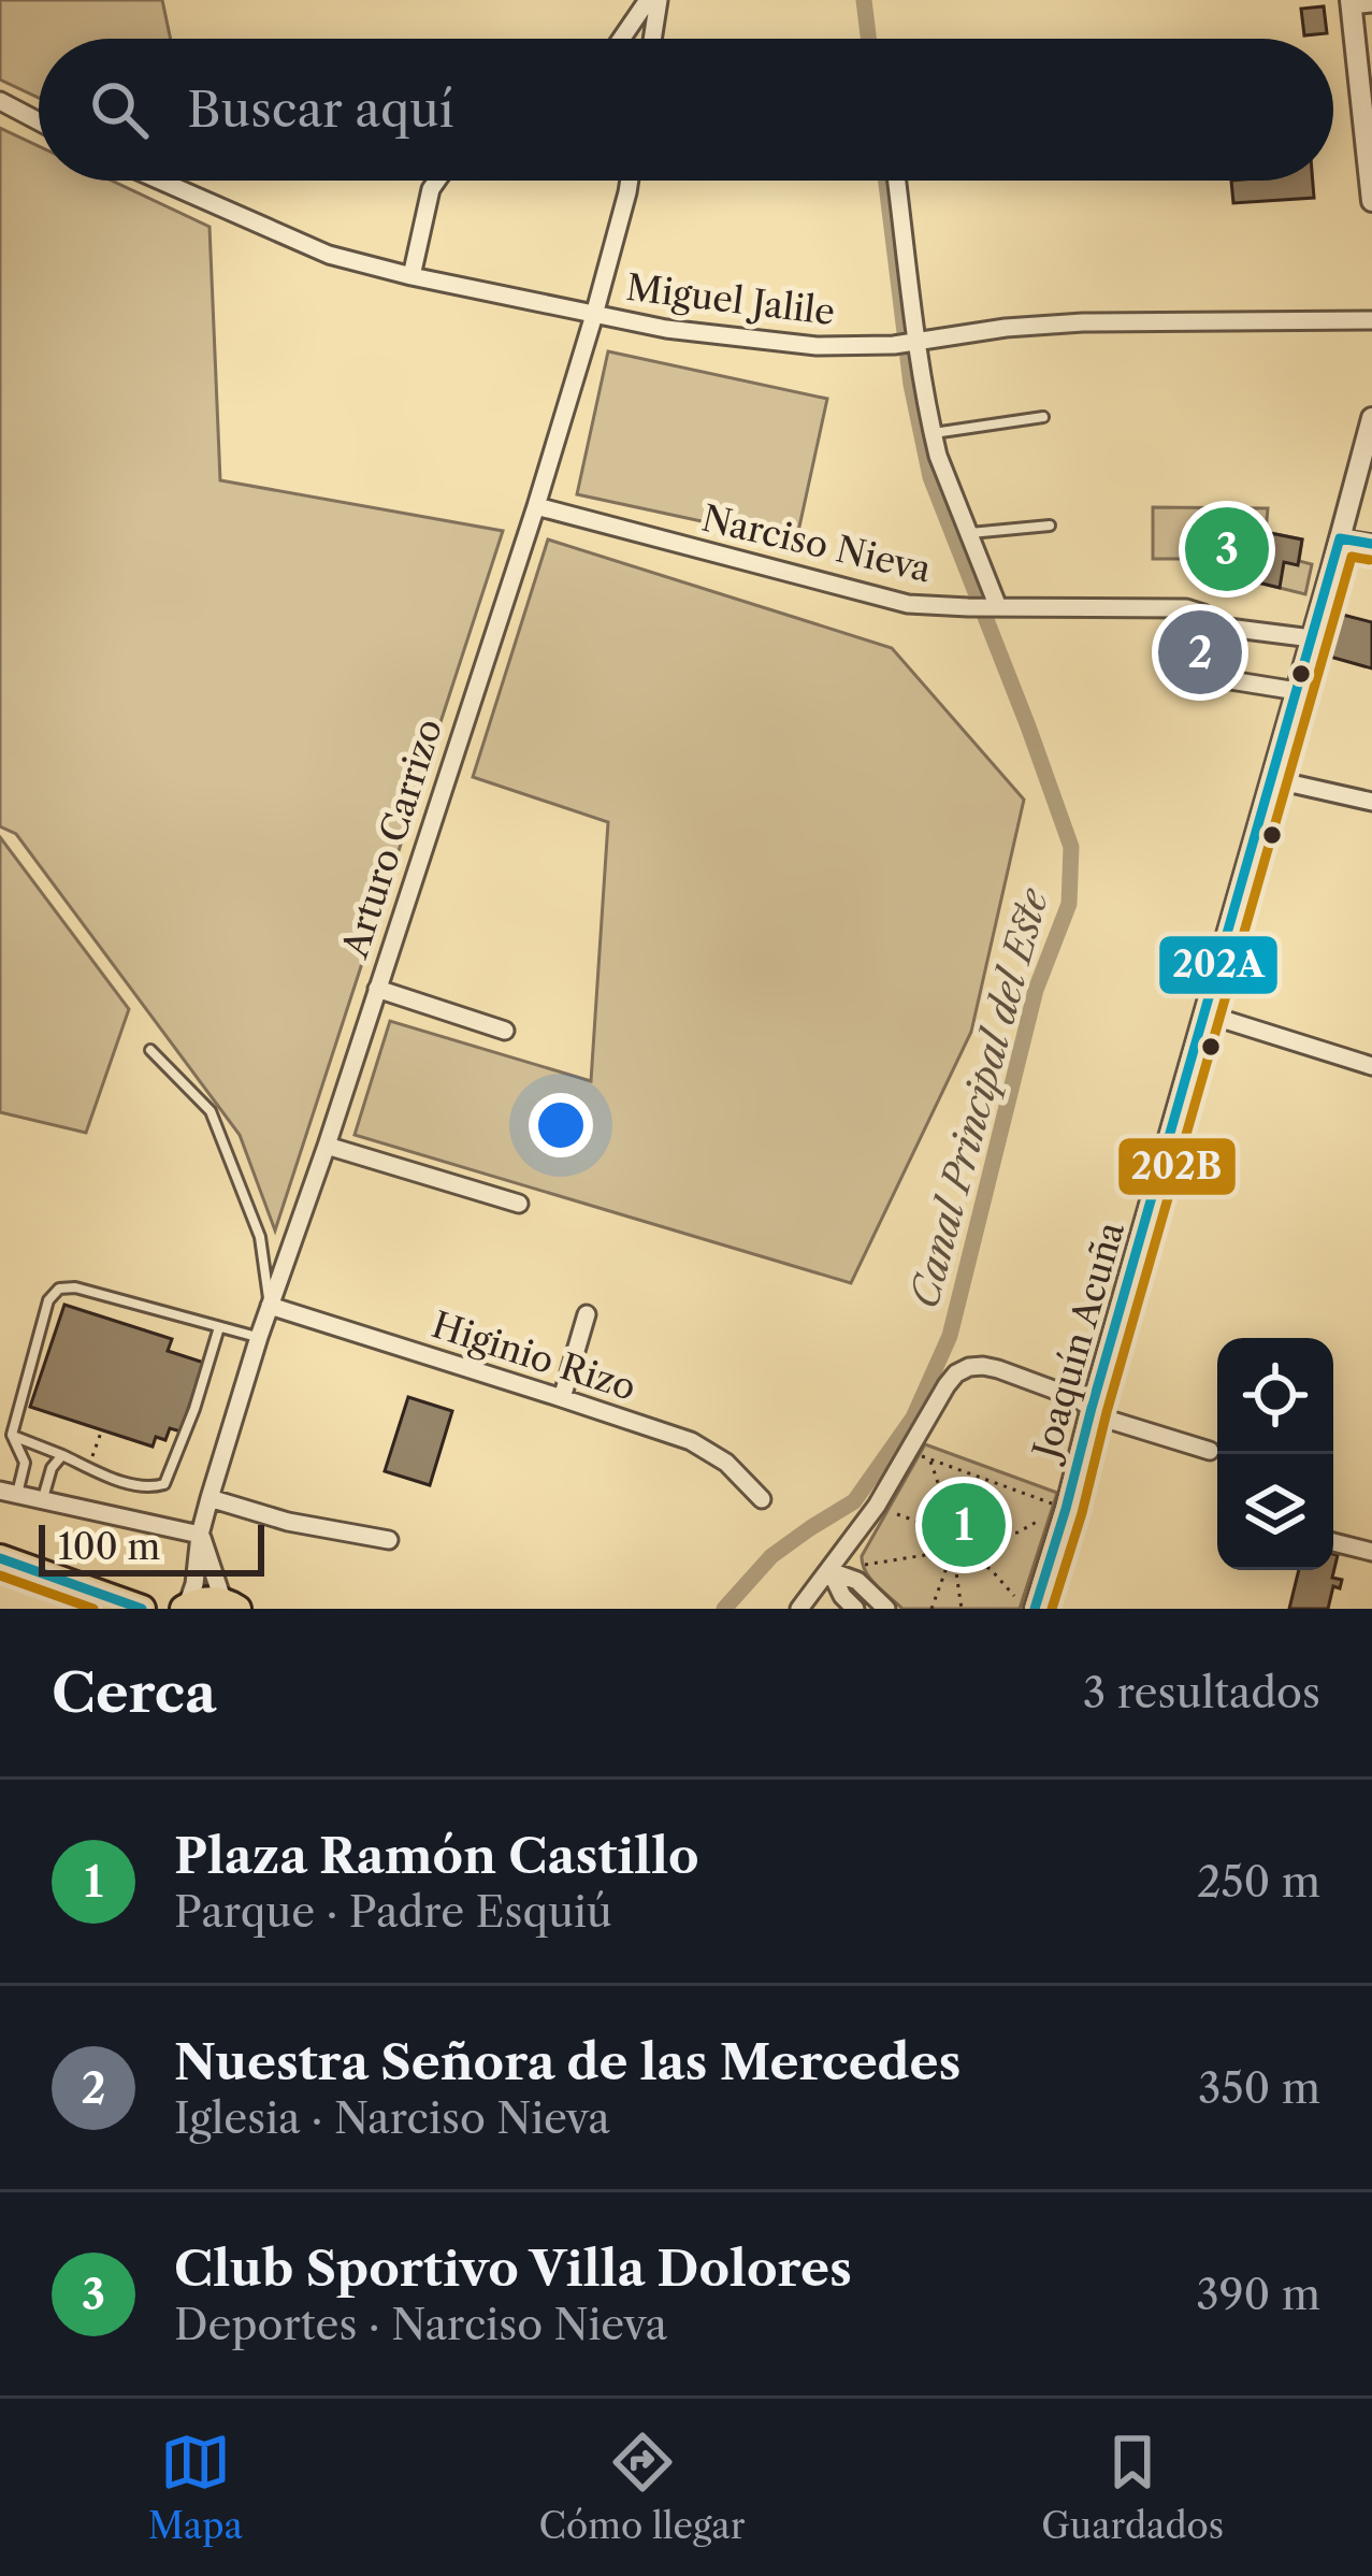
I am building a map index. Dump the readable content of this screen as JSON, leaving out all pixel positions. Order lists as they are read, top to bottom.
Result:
{
  "streets": {
    "street": [
      "Miguel Jalile",
      "Narciso Nieva",
      "Arturo Carrizo",
      "Joaquín Acuña",
      "Higinio Rizo"
    ]
  },
  "crossings": [
    ["Miguel Jalile", "Arturo Carrizo"],
    ["Narciso Nieva", "Arturo Carrizo"],
    ["Narciso Nieva", "Joaquín Acuña"],
    ["Arturo Carrizo", "Higinio Rizo"]
  ],
  "water": ["Canal Principal del Este"],
  "lines": ["transit line 202A", "transit line 202B"],
  "scale_bar": "100 m",
  "page": {
    "search": "Buscar aquí",
    "pins": ["3", "2", "1"],
    "scale": "100 m",
    "heading": ["Cerca", "3 resultados"],
    "list": [
      {
        "mark": "1",
        "name": "Plaza Ramón Castillo",
        "note": "Parque · Padre Esquiú",
        "value": "250 m"
      },
      {
        "mark": "2",
        "name": "Nuestra Señora de las Mercedes",
        "note": "Iglesia · Narciso Nieva",
        "value": "350 m"
      },
      {
        "mark": "3",
        "name": "Club Sportivo Villa Dolores",
        "note": "Deportes · Narciso Nieva",
        "value": "390 m"
      }
    ],
    "nav": ["Mapa", "Cómo llegar", "Guardados"]
  }
}
